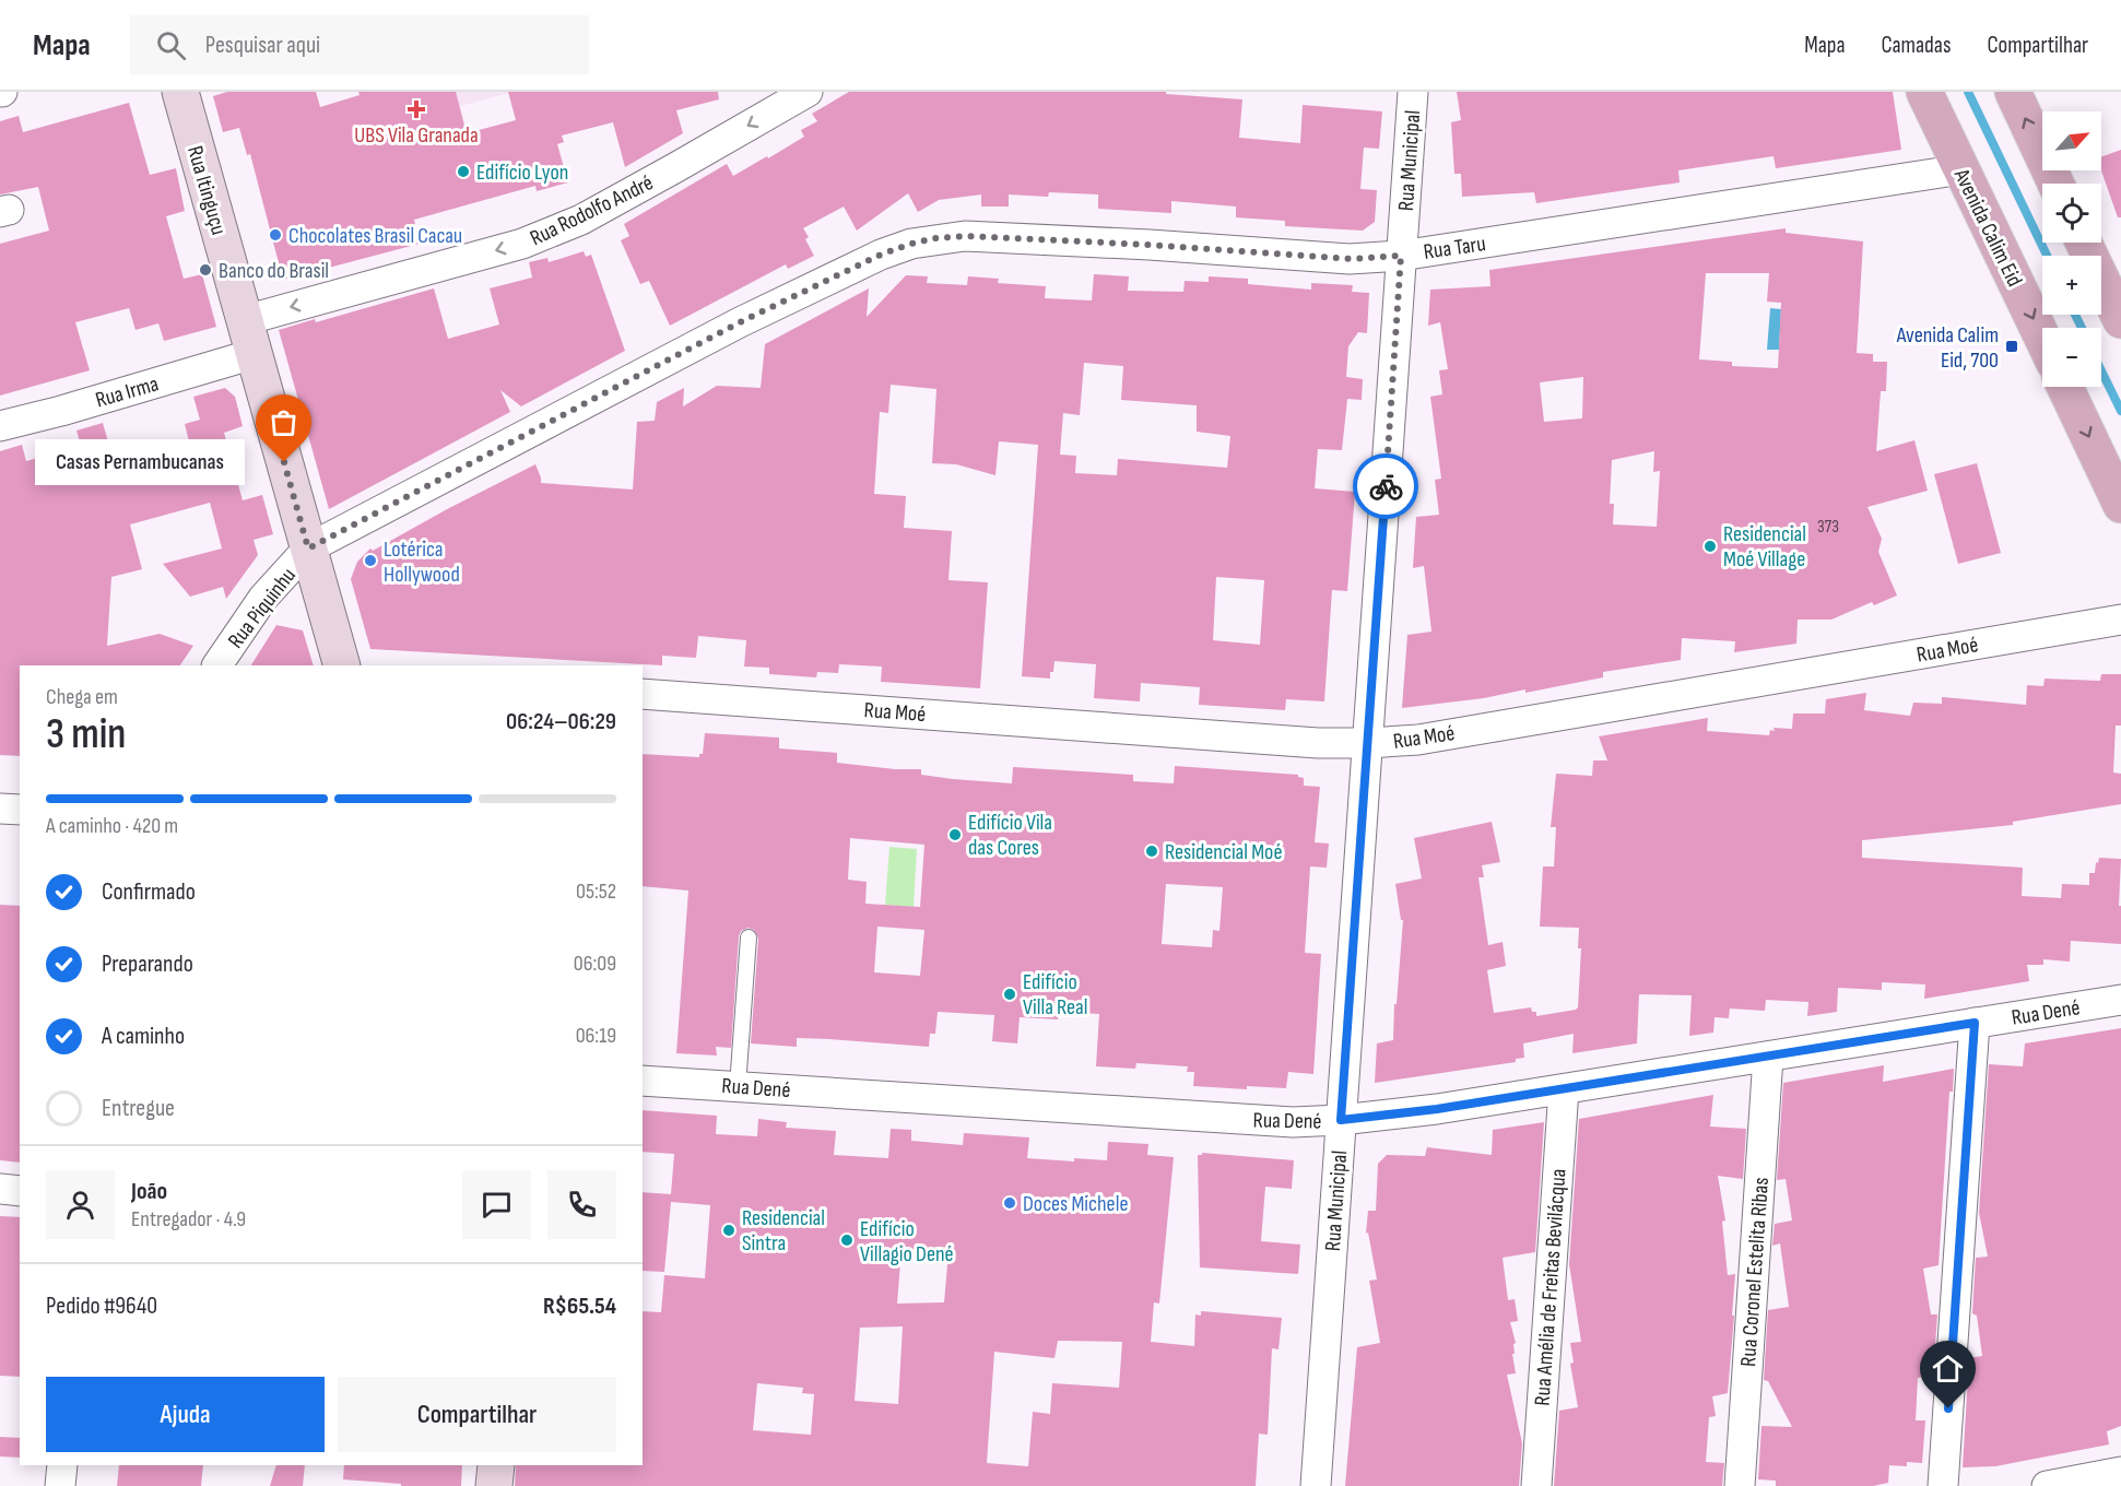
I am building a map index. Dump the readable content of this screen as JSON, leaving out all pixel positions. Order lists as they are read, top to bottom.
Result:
{
  "streets": {
    "main road": ["Rua Itinguçu", "Avenida Calim Eid"],
    "street": [
      "Rua Municipal",
      "Rua Rodolfo André",
      "Rua Taru",
      "Rua Irma",
      "Rua Piquinhu",
      "Rua Moé",
      "Rua Dené",
      "Rua Coronel Estelita Ribas",
      "Rua Amélia de Freitas Bevilácqua"
    ]
  },
  "crossings": [
    ["Rua Municipal", "Rua Taru"],
    ["Rua Municipal", "Rua Moé"],
    ["Rua Municipal", "Rua Dené"],
    ["Rua Itinguçu", "Rua Rodolfo André"],
    ["Rua Itinguçu", "Rua Taru"],
    ["Rua Itinguçu", "Rua Irma"],
    ["Rua Itinguçu", "Rua Piquinhu"],
    ["Avenida Calim Eid", "Rua Taru"],
    ["Rua Taru", "Rua Piquinhu"],
    ["Rua Dené", "Rua Coronel Estelita Ribas"],
    ["Rua Dené", "Rua Amélia de Freitas Bevilácqua"]
  ],
  "one_way": ["Rua Rodolfo André"],
  "places": {
    "health": ["UBS Vila Granada"],
    "other": [
      "Edifício Lyon",
      "Chocolates Brasil Cacau",
      "Banco do Brasil",
      "Casas Pernambucanas",
      "Residencial Moé Village",
      "Lotérica Hollywood",
      "Edifício Vila das Cores",
      "Residencial Moé",
      "Edifício Villa Real",
      "Doces Michele",
      "Residencial Sintra",
      "Edifício Villagio Dené"
    ],
    "transit": ["Avenida Calim Eid, 700"]
  },
  "house_numbers": ["373"],
  "north": "top right",
  "page": {
    "header": "Mapa",
    "search": "Pesquisar aqui",
    "nav": ["Mapa", "Camadas", "Compartilhar"],
    "map_buttons": ["+", "−"],
    "bubble": "Casas Pernambucanas",
    "heading": ["3 min", "Chega em", "06:24–06:29"],
    "panel": [
      "João",
      "Entregador · 4.9",
      "Pedido #9640",
      "R$65.54"
    ],
    "bar": "A caminho · 420 m",
    "list": [
      ["Confirmado", "05:52"],
      ["Preparando", "06:09"],
      ["A caminho", "06:19"],
      "Entregue"
    ],
    "buttons": ["Ajuda", "Compartilhar"]
  }
}
